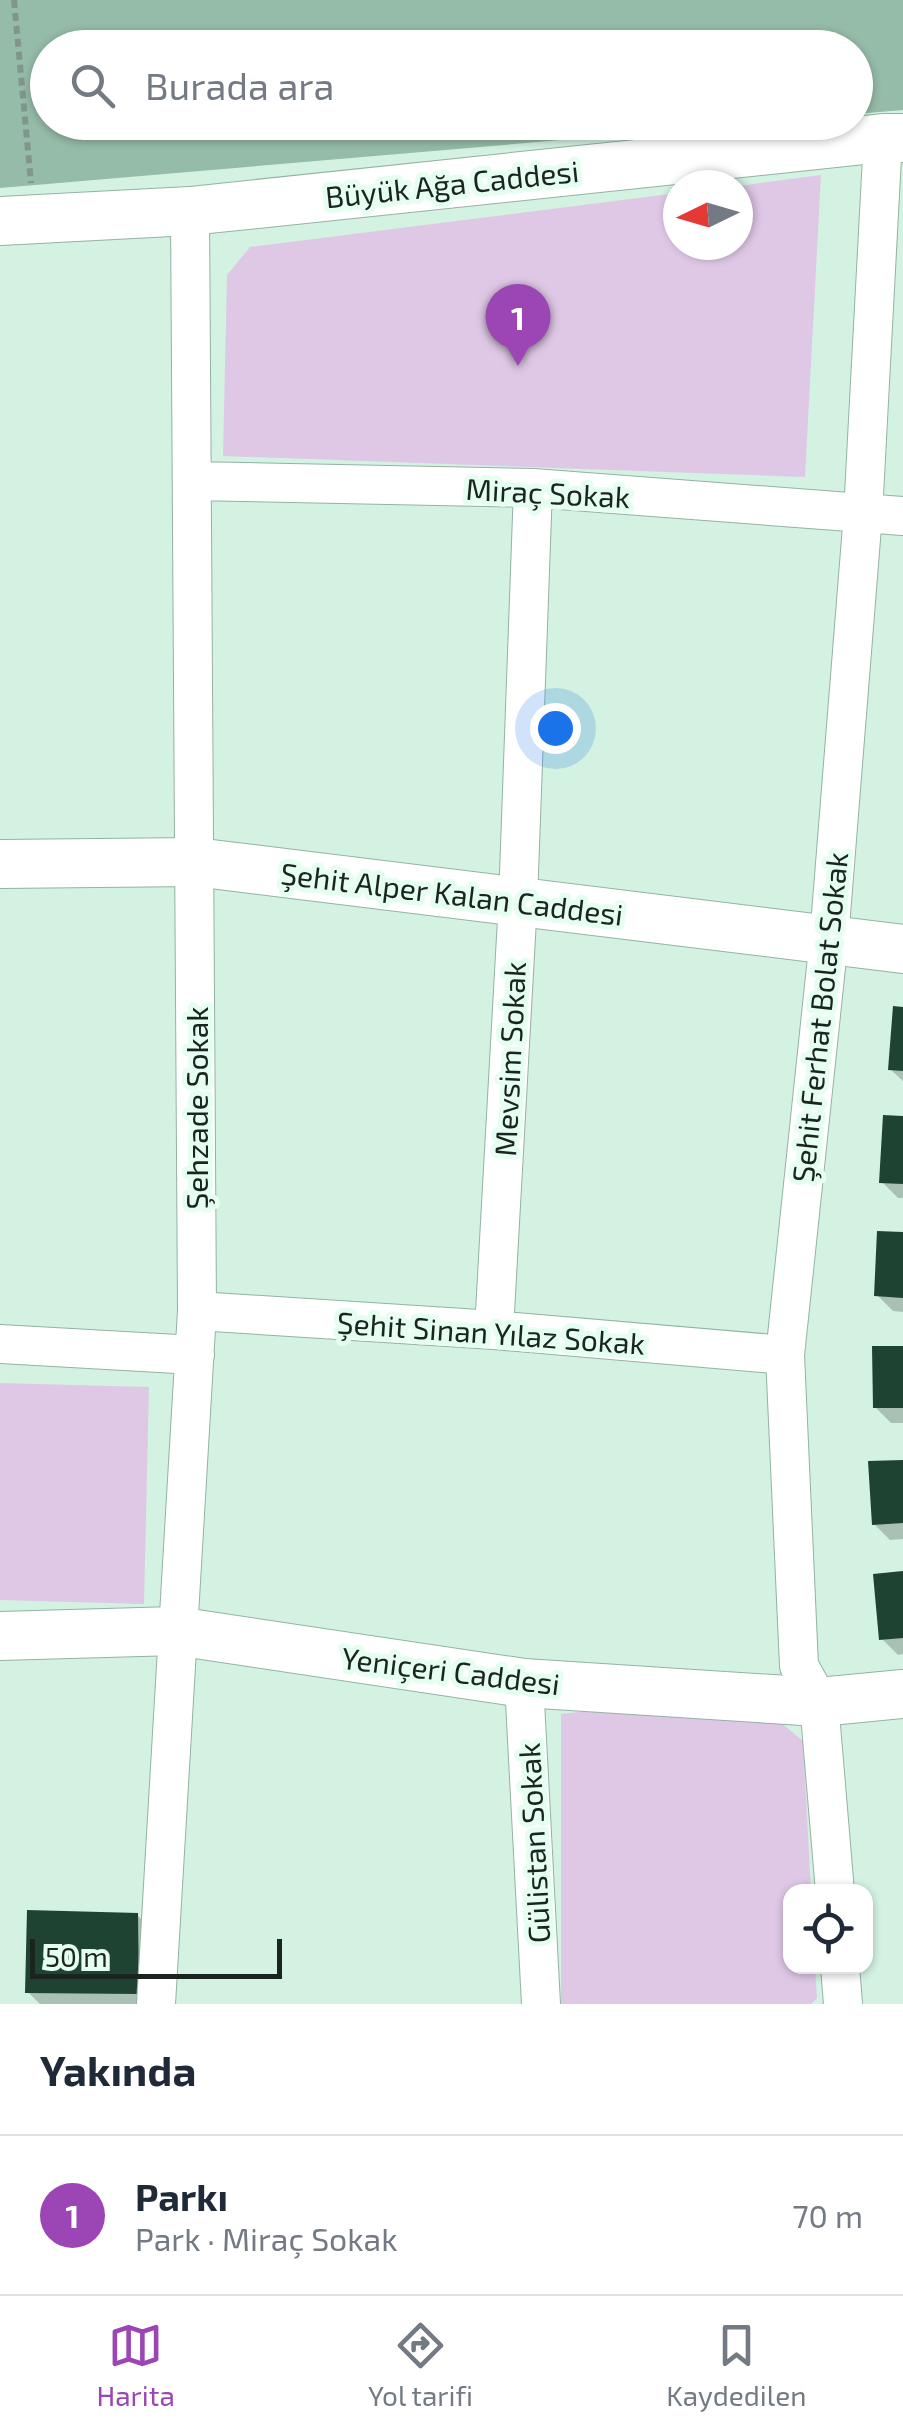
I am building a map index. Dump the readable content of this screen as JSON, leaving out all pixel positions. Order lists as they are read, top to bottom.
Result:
{
  "streets": {
    "street": [
      "Büyük Ağa Caddesi",
      "Miraç Sokak",
      "Şehit Alper Kalan Caddesi",
      "Şehit Ferhat Bolat Sokak",
      "Mevsim Sokak",
      "Şehzade Sokak",
      "Şehit Sinan Yılaz Sokak",
      "Yeniçeri Caddesi",
      "Gülistan Sokak"
    ]
  },
  "crossings": [
    ["Büyük Ağa Caddesi", "Şehit Ferhat Bolat Sokak"],
    ["Büyük Ağa Caddesi", "Şehzade Sokak"],
    ["Miraç Sokak", "Şehit Ferhat Bolat Sokak"],
    ["Miraç Sokak", "Mevsim Sokak"],
    ["Miraç Sokak", "Şehzade Sokak"],
    ["Şehit Alper Kalan Caddesi", "Şehit Ferhat Bolat Sokak"],
    ["Şehit Alper Kalan Caddesi", "Mevsim Sokak"],
    ["Şehit Alper Kalan Caddesi", "Şehzade Sokak"],
    ["Şehit Ferhat Bolat Sokak", "Şehit Sinan Yılaz Sokak"],
    ["Şehit Ferhat Bolat Sokak", "Yeniçeri Caddesi"],
    ["Mevsim Sokak", "Şehit Sinan Yılaz Sokak"],
    ["Şehzade Sokak", "Şehit Sinan Yılaz Sokak"],
    ["Şehzade Sokak", "Yeniçeri Caddesi"],
    ["Yeniçeri Caddesi", "Gülistan Sokak"]
  ],
  "scale_bar": "50 m",
  "north": "left",
  "page": {
    "search": "Burada ara",
    "pins": "1",
    "scale": "50 m",
    "heading": "Yakında",
    "list": [
      {
        "mark": "1",
        "name": "Parkı",
        "note": "Park · Miraç Sokak",
        "value": "70 m"
      }
    ],
    "nav": ["Harita", "Yol tarifi", "Kaydedilen"]
  }
}
